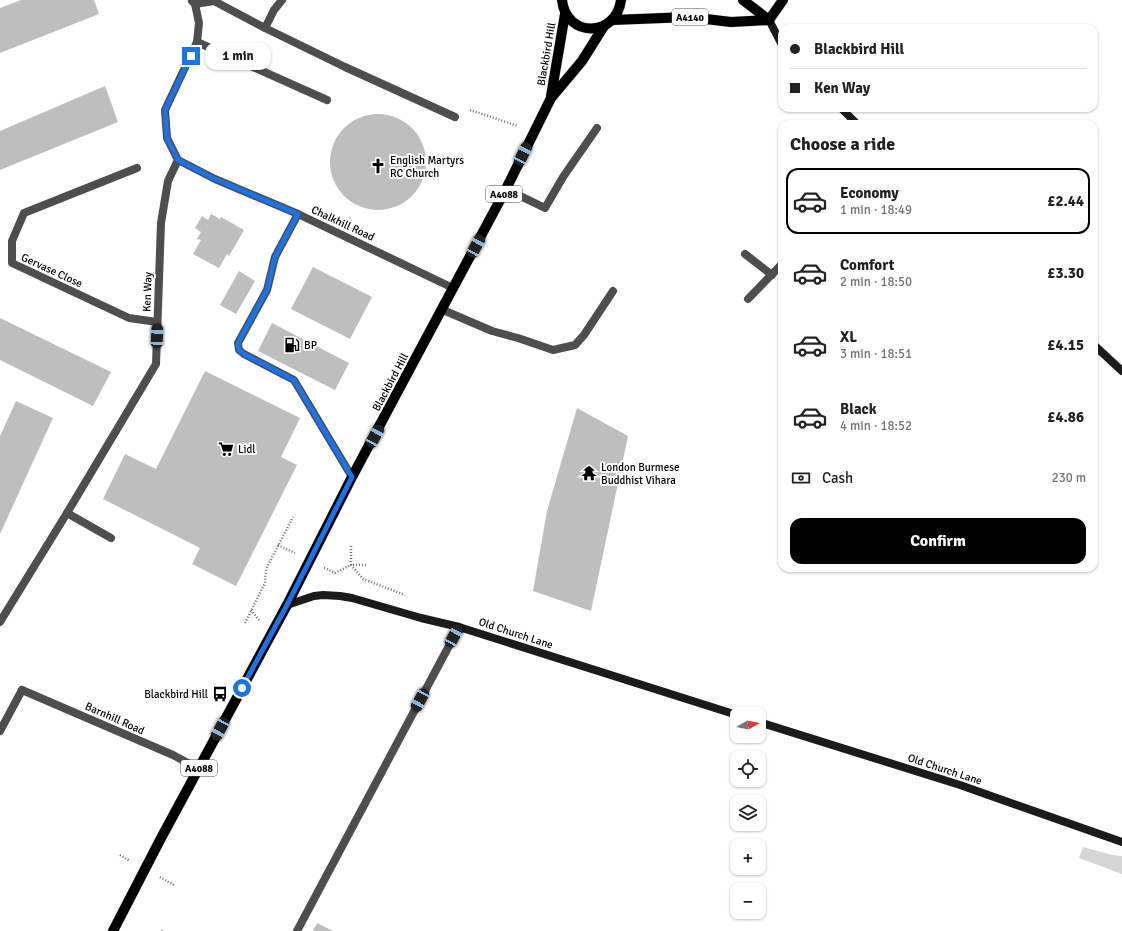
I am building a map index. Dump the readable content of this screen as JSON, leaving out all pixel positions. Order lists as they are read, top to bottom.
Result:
{
  "streets": {
    "main road": [
      "A4140",
      "Blackbird Hill",
      "A4088",
      "Old Church Lane"
    ],
    "street": [
      "Chalkhill Road",
      "Gervase Close",
      "Ken Way",
      "Barnhill Road"
    ]
  },
  "crossings": [
    ["A4140", "Blackbird Hill"],
    ["Blackbird Hill", "Chalkhill Road"],
    ["Blackbird Hill", "Old Church Lane"],
    ["Blackbird Hill", "Barnhill Road"],
    ["Chalkhill Road", "Ken Way"],
    ["Gervase Close", "Ken Way"]
  ],
  "places": {
    "church": ["English Martyrs RC Church"],
    "fuel station": ["BP"],
    "supermarket": ["Lidl"],
    "temple": ["London Burmese Buddhist Vihara"],
    "bus stop": ["Blackbird Hill"]
  },
  "north": "right",
  "page": {
    "banner": ["Blackbird Hill", "Ken Way"],
    "bubble": "1 min",
    "heading": "Choose a ride",
    "list": [
      {
        "name": "Economy",
        "note": "1 min · 18:49",
        "value": "£2.44"
      },
      {
        "name": "Comfort",
        "note": "2 min · 18:50",
        "value": "£3.30"
      },
      {
        "name": "XL",
        "note": "3 min · 18:51",
        "value": "£4.15"
      },
      {
        "name": "Black",
        "note": "4 min · 18:52",
        "value": "£4.86"
      }
    ],
    "pay": ["Cash", "230 m"],
    "buttons": "Confirm",
    "map_buttons": ["+", "−"]
  }
}
